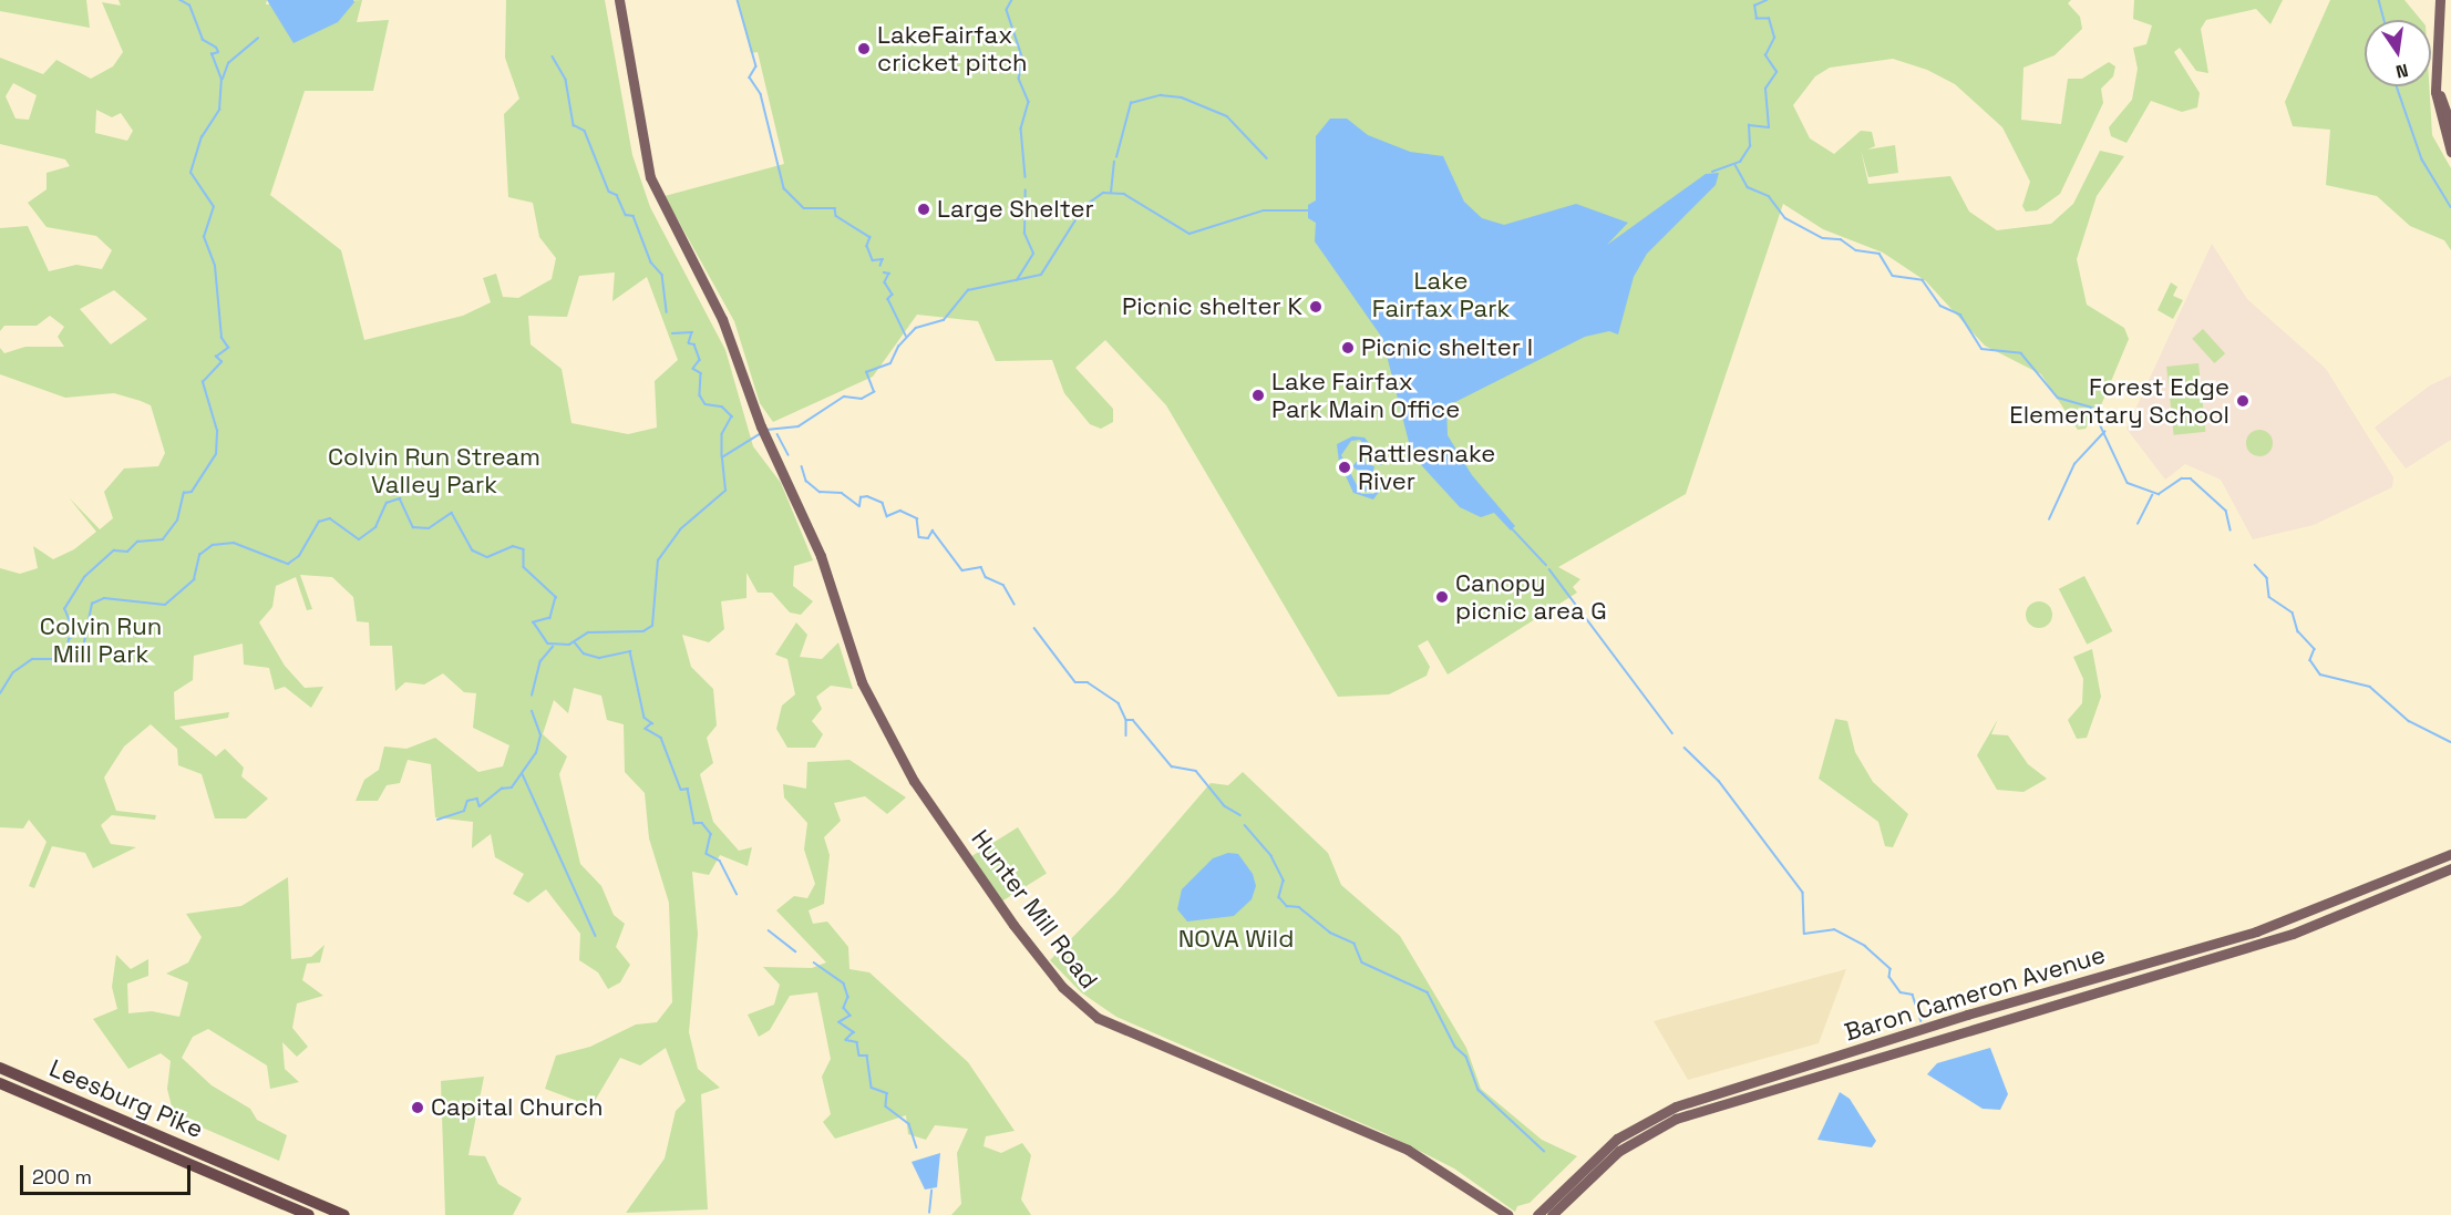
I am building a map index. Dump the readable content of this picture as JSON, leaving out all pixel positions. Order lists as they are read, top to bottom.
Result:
{
  "streets": {
    "highway": ["Leesburg Pike"],
    "main road": ["Hunter Mill Road", "Baron Cameron Avenue"]
  },
  "parks": [
    "Lake Fairfax Park",
    "Colvin Run Stream Valley Park",
    "Colvin Run Mill Park",
    "NOVA Wild"
  ],
  "places": [
    "LakeFairfax cricket pitch",
    "Large Shelter",
    "Picnic shelter K",
    "Picnic shelter I",
    "Lake Fairfax Park Main Office",
    "Forest Edge Elementary School",
    "Rattlesnake River",
    "Canopy picnic area G",
    "Capital Church"
  ],
  "scale_bar": "200 m",
  "north": "bottom"
}
